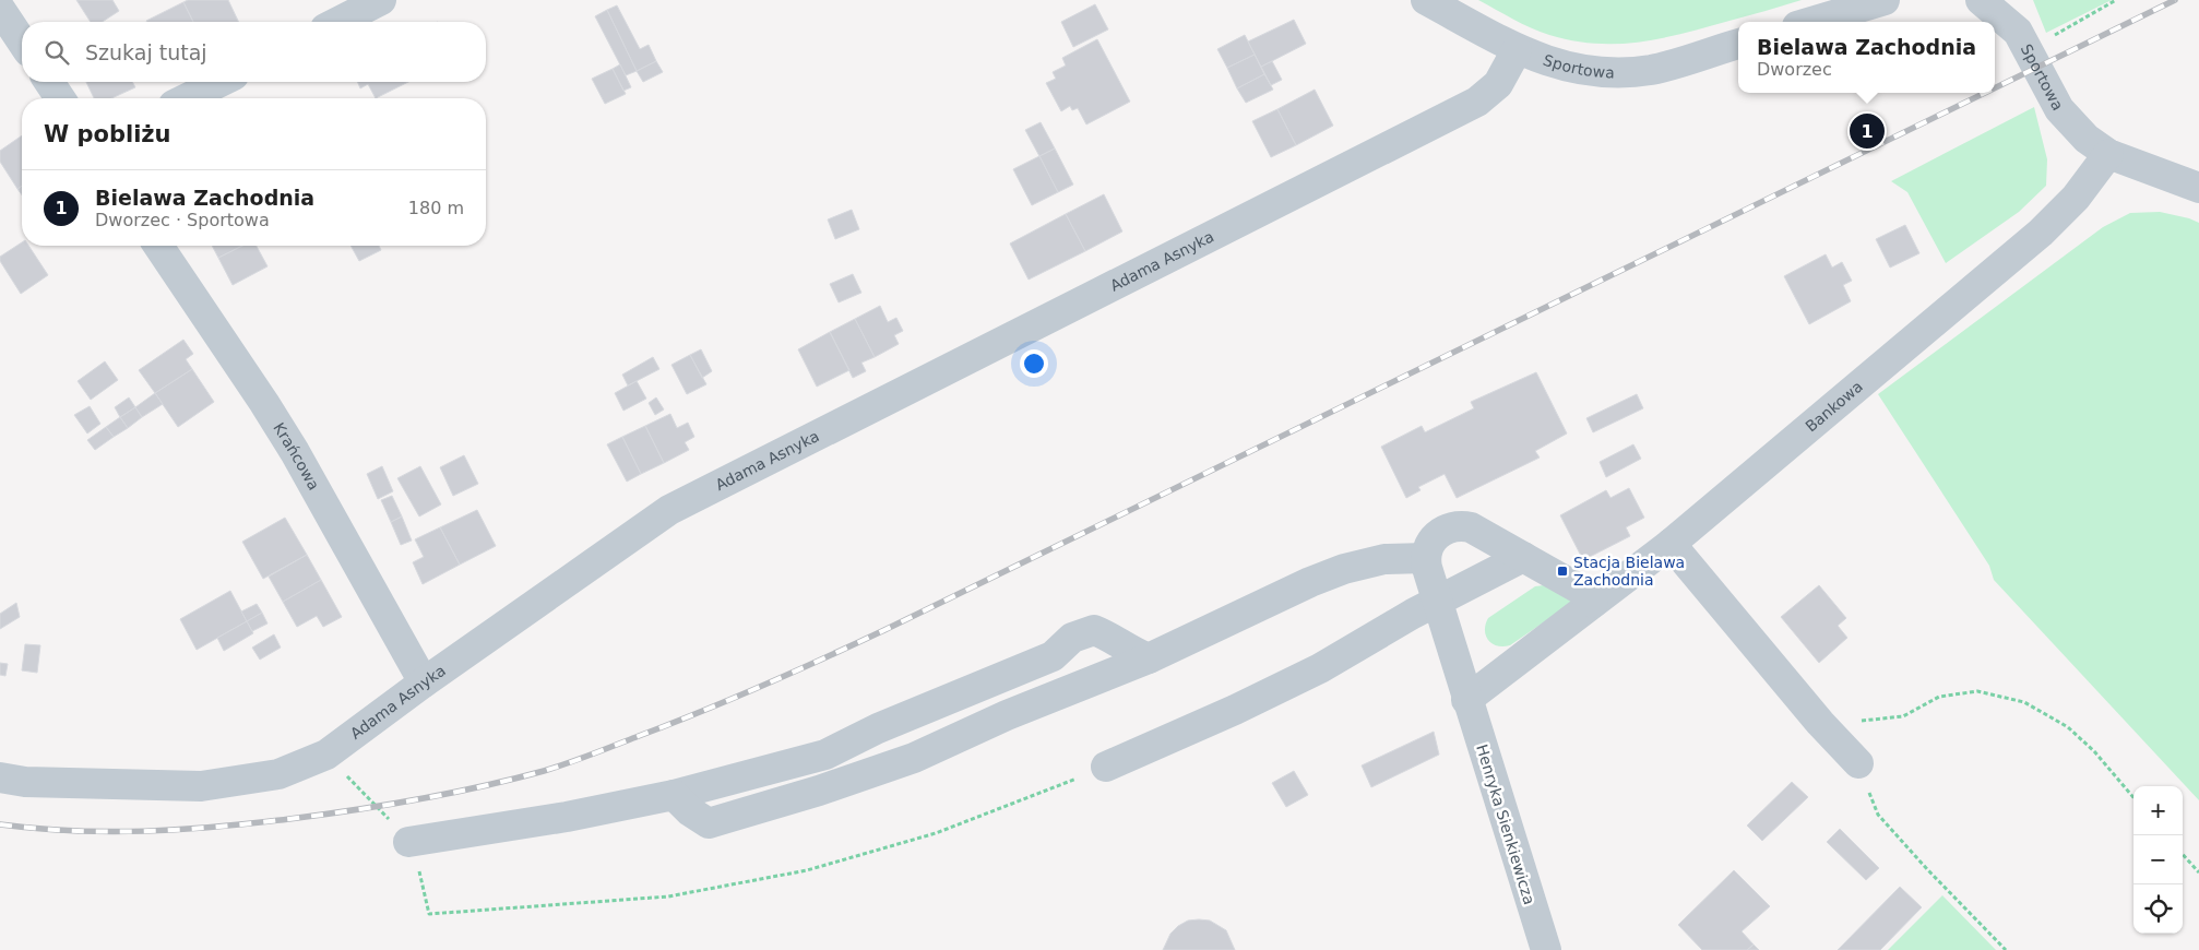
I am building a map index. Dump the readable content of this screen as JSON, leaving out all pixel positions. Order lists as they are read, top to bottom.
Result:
{
  "streets": {
    "street": [
      "Sportowa",
      "Adama Asnyka",
      "Bankowa",
      "Krańcowa",
      "Henryka Sienkiewicza"
    ]
  },
  "crossings": [
    ["Sportowa", "Adama Asnyka"],
    ["Sportowa", "Bankowa"],
    ["Adama Asnyka", "Krańcowa"],
    ["Bankowa", "Henryka Sienkiewicza"]
  ],
  "places": {
    "transit": ["Stacja Bielawa Zachodnia"]
  },
  "page": {
    "popup": ["Bielawa Zachodnia", "Dworzec"],
    "search": "Szukaj tutaj",
    "heading": "W pobliżu",
    "pins": "1",
    "list": [
      {
        "mark": "1",
        "name": "Bielawa Zachodnia",
        "note": "Dworzec · Sportowa",
        "value": "180 m"
      }
    ],
    "map_buttons": ["+", "−"]
  }
}
